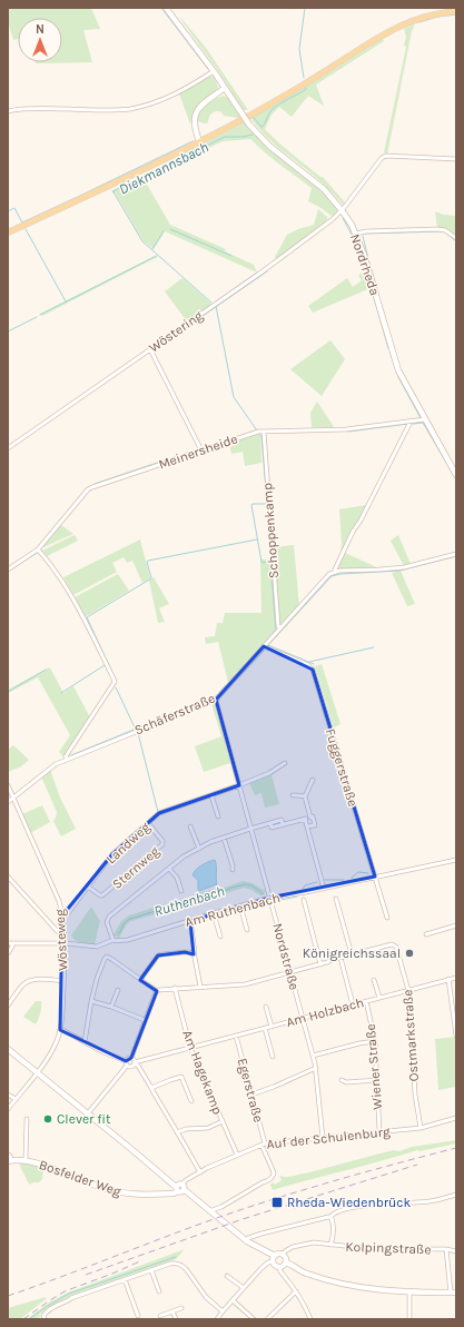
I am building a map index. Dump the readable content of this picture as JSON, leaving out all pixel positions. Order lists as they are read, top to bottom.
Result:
{
  "streets": {
    "main road": ["Nordrheda", "Bosfelder Weg"],
    "street": [
      "Wöstering",
      "Meinersheide",
      "Schoppenkamp",
      "Schäferstraße",
      "Fuggerstraße",
      "Landweg",
      "Sternweg",
      "Am Ruthenbach",
      "Wösteweg",
      "Nordstraße",
      "Am Holzbach",
      "Ostmarkstraße",
      "Wiener Straße",
      "Am Hagekamp",
      "Egerstraße",
      "Auf der Schulenburg",
      "Kolpingstraße"
    ]
  },
  "crossings": [
    ["Nordrheda", "Wöstering"],
    ["Nordrheda", "Meinersheide"],
    ["Meinersheide", "Schoppenkamp"],
    ["Meinersheide", "Schäferstraße"],
    ["Schoppenkamp", "Schäferstraße"],
    ["Schäferstraße", "Fuggerstraße"],
    ["Schäferstraße", "Wösteweg"],
    ["Schäferstraße", "Nordstraße"],
    ["Fuggerstraße", "Am Ruthenbach"],
    ["Landweg", "Sternweg"],
    ["Landweg", "Wösteweg"],
    ["Landweg", "Nordstraße"],
    ["Am Ruthenbach", "Wösteweg"],
    ["Am Ruthenbach", "Nordstraße"],
    ["Nordstraße", "Am Holzbach"],
    ["Nordstraße", "Auf der Schulenburg"],
    ["Am Holzbach", "Ostmarkstraße"],
    ["Am Holzbach", "Wiener Straße"],
    ["Am Holzbach", "Am Hagekamp"],
    ["Am Holzbach", "Egerstraße"],
    ["Ostmarkstraße", "Auf der Schulenburg"],
    ["Wiener Straße", "Auf der Schulenburg"],
    ["Am Hagekamp", "Auf der Schulenburg"],
    ["Egerstraße", "Auf der Schulenburg"],
    ["Auf der Schulenburg", "Bosfelder Weg"]
  ],
  "water": ["Diekmannsbach", "Ruthenbach"],
  "places": {
    "other": ["Königreichssaal", "Clever fit"],
    "transit": ["Rheda-Wiedenbrück"]
  },
  "north": "top"
}
